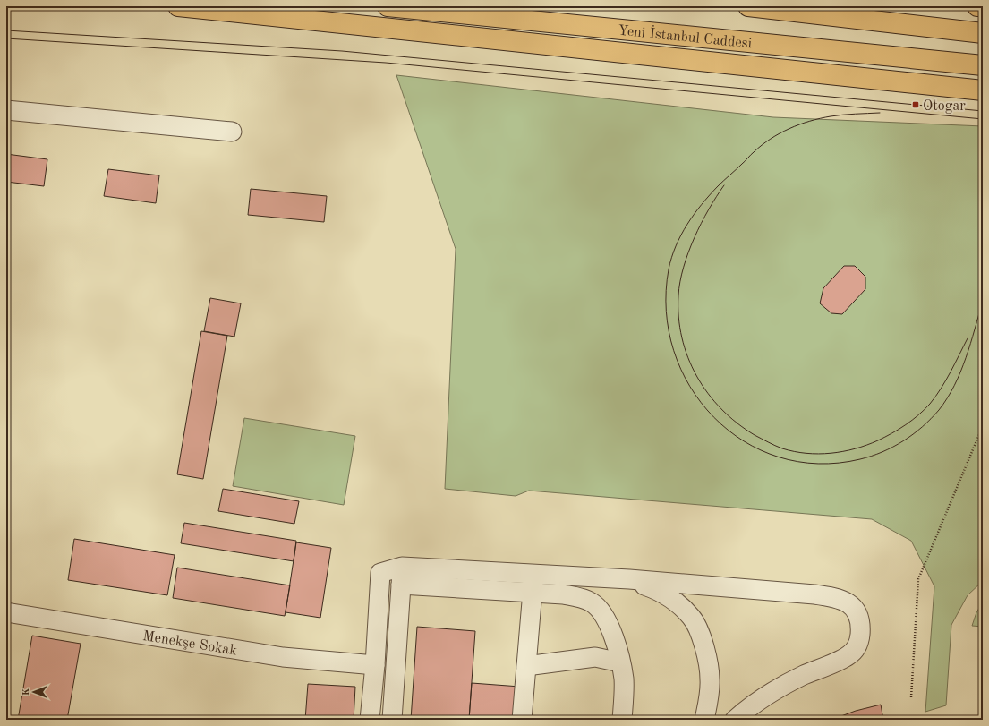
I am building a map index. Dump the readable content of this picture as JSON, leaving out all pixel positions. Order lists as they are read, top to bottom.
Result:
{
  "streets": {
    "highway": ["Yeni İstanbul Caddesi"],
    "street": ["Menekşe Sokak"]
  },
  "places": {
    "transit": ["Otogar"]
  },
  "north": "left"
}
